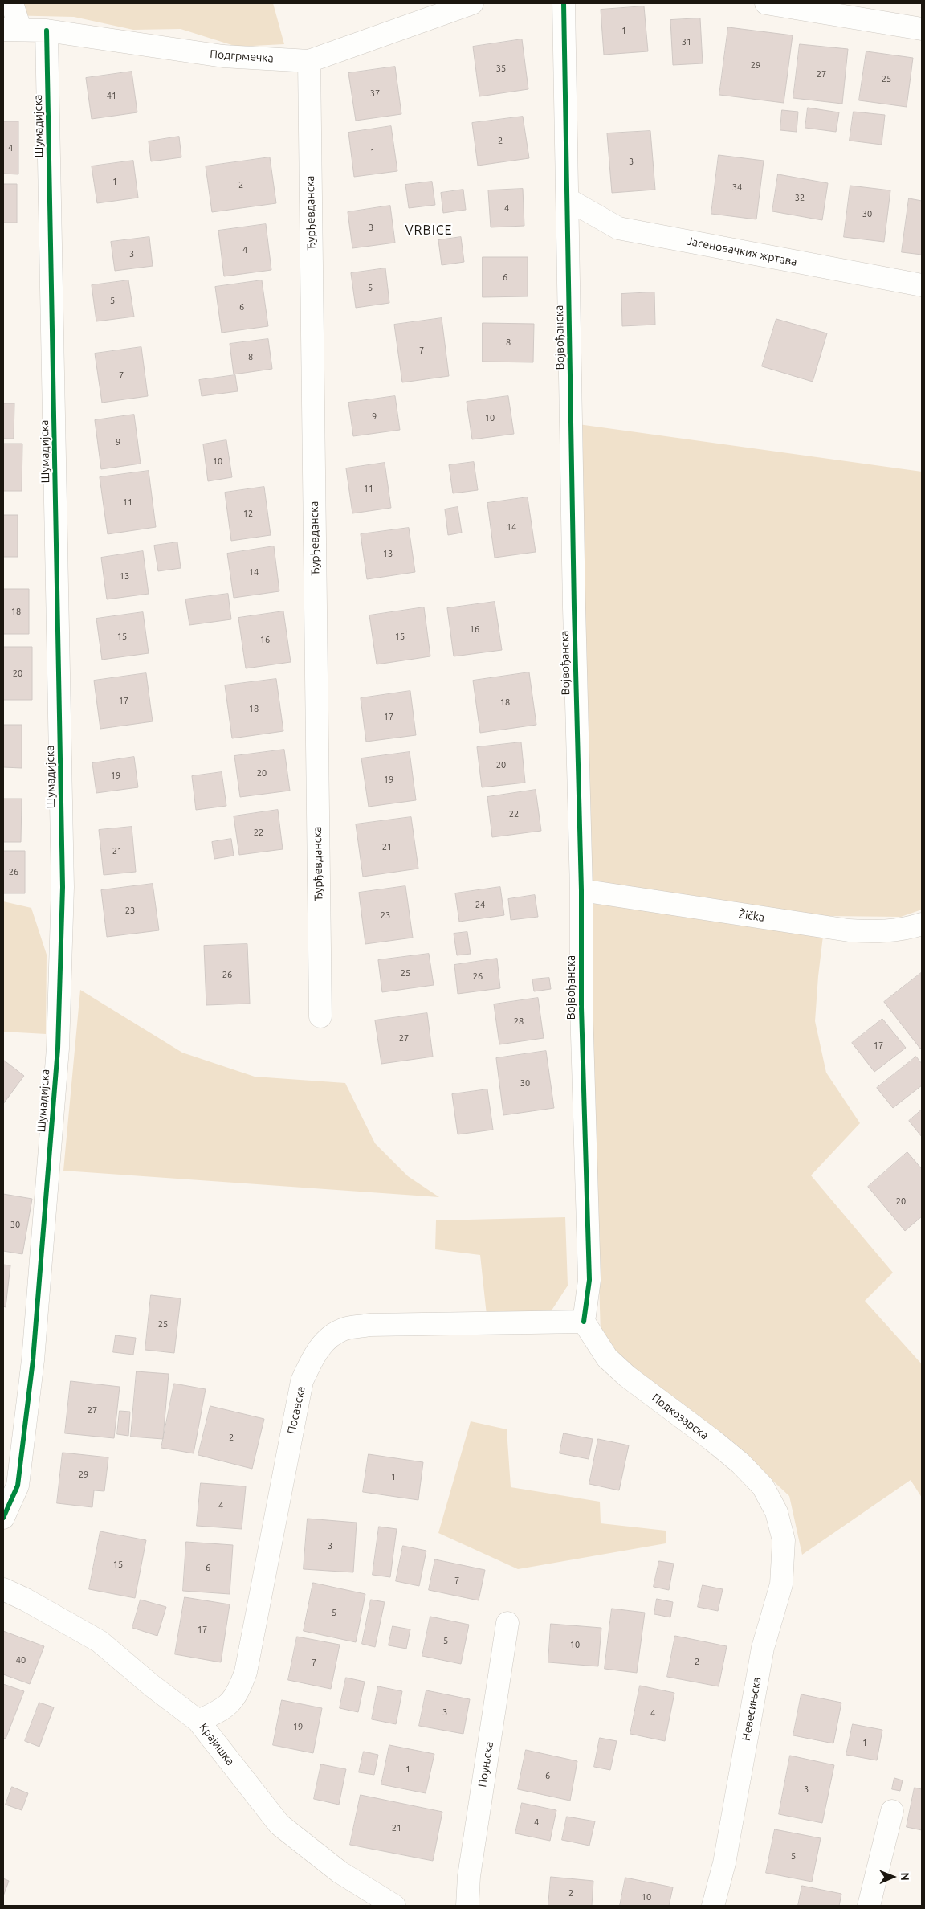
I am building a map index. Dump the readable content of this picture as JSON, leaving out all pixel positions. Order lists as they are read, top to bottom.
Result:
{
  "streets": {
    "street": [
      "Подгрмечка",
      "Шумадијска",
      "Ђурђевданска",
      "Јасеновачких жртава",
      "Војвођанска",
      "Žička",
      "Посавска",
      "Подкозарска",
      "Невесињска",
      "Крајишка",
      "Поуњска"
    ]
  },
  "crossings": [
    ["Подгрмечка", "Шумадијска"],
    ["Подгрмечка", "Ђурђевданска"],
    ["Јасеновачких жртава", "Војвођанска"],
    ["Војвођанска", "Žička"],
    ["Војвођанска", "Посавска"],
    ["Војвођанска", "Подкозарска"],
    ["Посавска", "Подкозарска"],
    ["Посавска", "Крајишка"],
    ["Подкозарска", "Невесињска"]
  ],
  "districts": ["VRBICE"],
  "house_numbers": [
    "1",
    "31",
    "29",
    "35",
    "27",
    "25",
    "37",
    "41",
    "2",
    "4",
    "1",
    "3",
    "1",
    "2",
    "34",
    "32",
    "4",
    "30",
    "3",
    "4",
    "3",
    "6",
    "5",
    "5",
    "6",
    "8",
    "7",
    "8",
    "7",
    "9",
    "10",
    "9",
    "10",
    "11",
    "11",
    "12",
    "14",
    "13",
    "14",
    "13",
    "18",
    "16",
    "15",
    "15",
    "16",
    "20",
    "17",
    "18",
    "18",
    "17",
    "20",
    "20",
    "19",
    "19",
    "22",
    "22",
    "21",
    "21",
    "26",
    "24",
    "23",
    "23",
    "25",
    "26",
    "26",
    "28",
    "27",
    "17",
    "30",
    "20",
    "30",
    "25",
    "27",
    "2",
    "29",
    "1",
    "4",
    "3",
    "15",
    "6",
    "7",
    "5",
    "17",
    "5",
    "10",
    "40",
    "2",
    "7",
    "3",
    "4",
    "19",
    "1",
    "1",
    "6",
    "3",
    "4",
    "21",
    "5",
    "2",
    "10"
  ],
  "north": "right"
}
